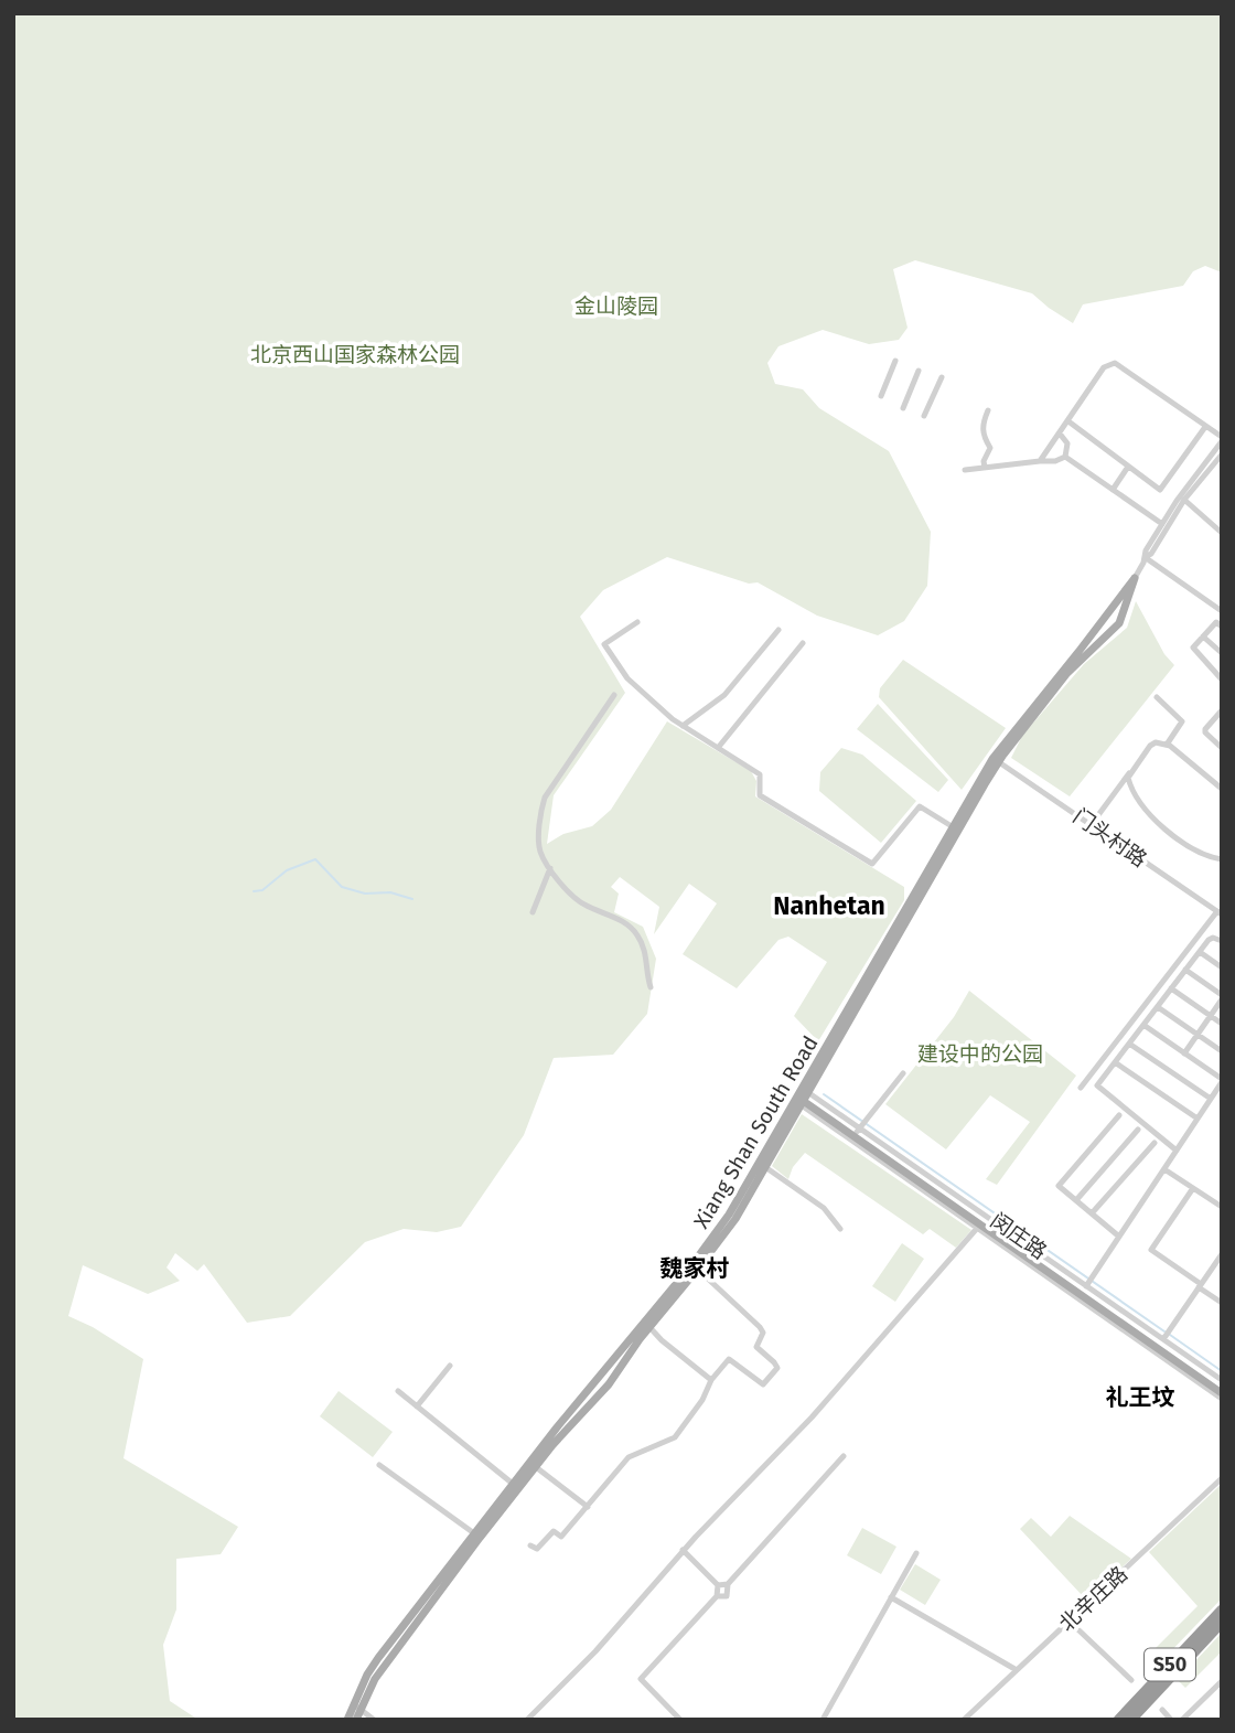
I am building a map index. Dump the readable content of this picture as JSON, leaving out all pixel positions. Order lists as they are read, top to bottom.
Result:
{
  "streets": {
    "highway": ["S50"],
    "main road": ["Xiang Shan South Road", "闵庄路"],
    "street": ["门头村路", "北辛庄路"]
  },
  "crossings": [
    ["门头村路", "Xiang Shan South Road"],
    ["Xiang Shan South Road", "闵庄路"]
  ],
  "districts": ["Nanhetan", "魏家村", "礼王坟"],
  "parks": ["金山陵园", "北京西山国家森林公园", "建设中的公园"]
}
